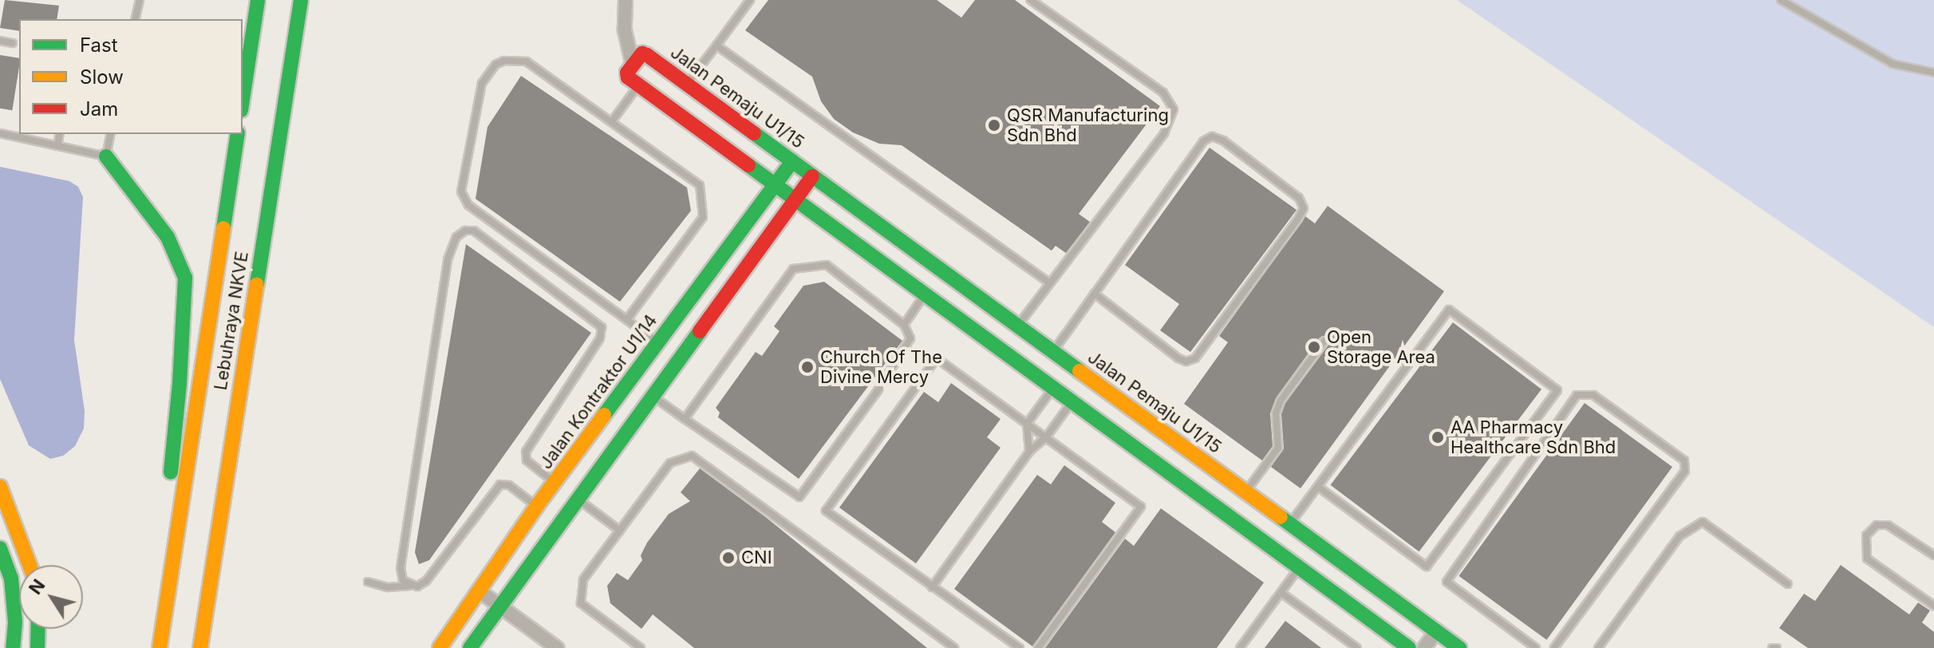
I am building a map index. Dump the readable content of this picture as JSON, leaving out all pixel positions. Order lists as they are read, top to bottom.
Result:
{
  "streets": {
    "main road": ["Jalan Pemaju U1/15", "Lebuhraya NKVE", "Jalan Kontraktor U1/14"]
  },
  "crossings": [
    ["Jalan Pemaju U1/15", "Jalan Kontraktor U1/14"]
  ],
  "places": [
    "QSR Manufacturing Sdn Bhd",
    "Open Storage Area",
    "Church Of The Divine Mercy",
    "AA Pharmacy Healthcare Sdn Bhd",
    "CNI"
  ],
  "legend": ["Fast", "Slow", "Jam"],
  "north": "top left"
}
